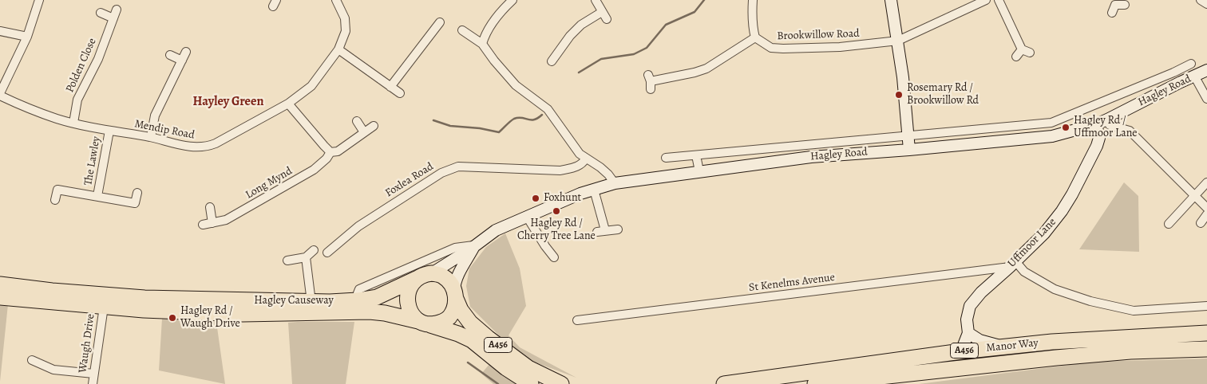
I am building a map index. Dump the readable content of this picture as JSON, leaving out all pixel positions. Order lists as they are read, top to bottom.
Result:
{
  "streets": {
    "highway": ["Hagley Causeway", "A456", "Manor Way"],
    "main road": ["Hagley Road", "Uffmoor Lane"],
    "street": [
      "Brookwillow Road",
      "Polden Close",
      "Mendip Road",
      "The Lawley",
      "Foxlea Road",
      "Long Mynd",
      "St Kenelms Avenue",
      "Waugh Drive"
    ]
  },
  "crossings": [
    ["Polden Close", "Mendip Road"],
    ["Hagley Road", "Uffmoor Lane"],
    ["Hagley Road", "Hagley Causeway"],
    ["Hagley Road", "A456"],
    ["Mendip Road", "The Lawley"],
    ["Uffmoor Lane", "St Kenelms Avenue"],
    ["Uffmoor Lane", "Manor Way"],
    ["Hagley Causeway", "Waugh Drive"],
    ["Hagley Causeway", "A456"]
  ],
  "districts": ["Hayley Green"],
  "places": [
    "Rosemary Rd / Brookwillow Rd",
    "Hagley Rd / Uffmoor Lane",
    "Foxhunt",
    "Hagley Rd / Cherry Tree Lane",
    "Hagley Rd / Waugh Drive"
  ]
}
